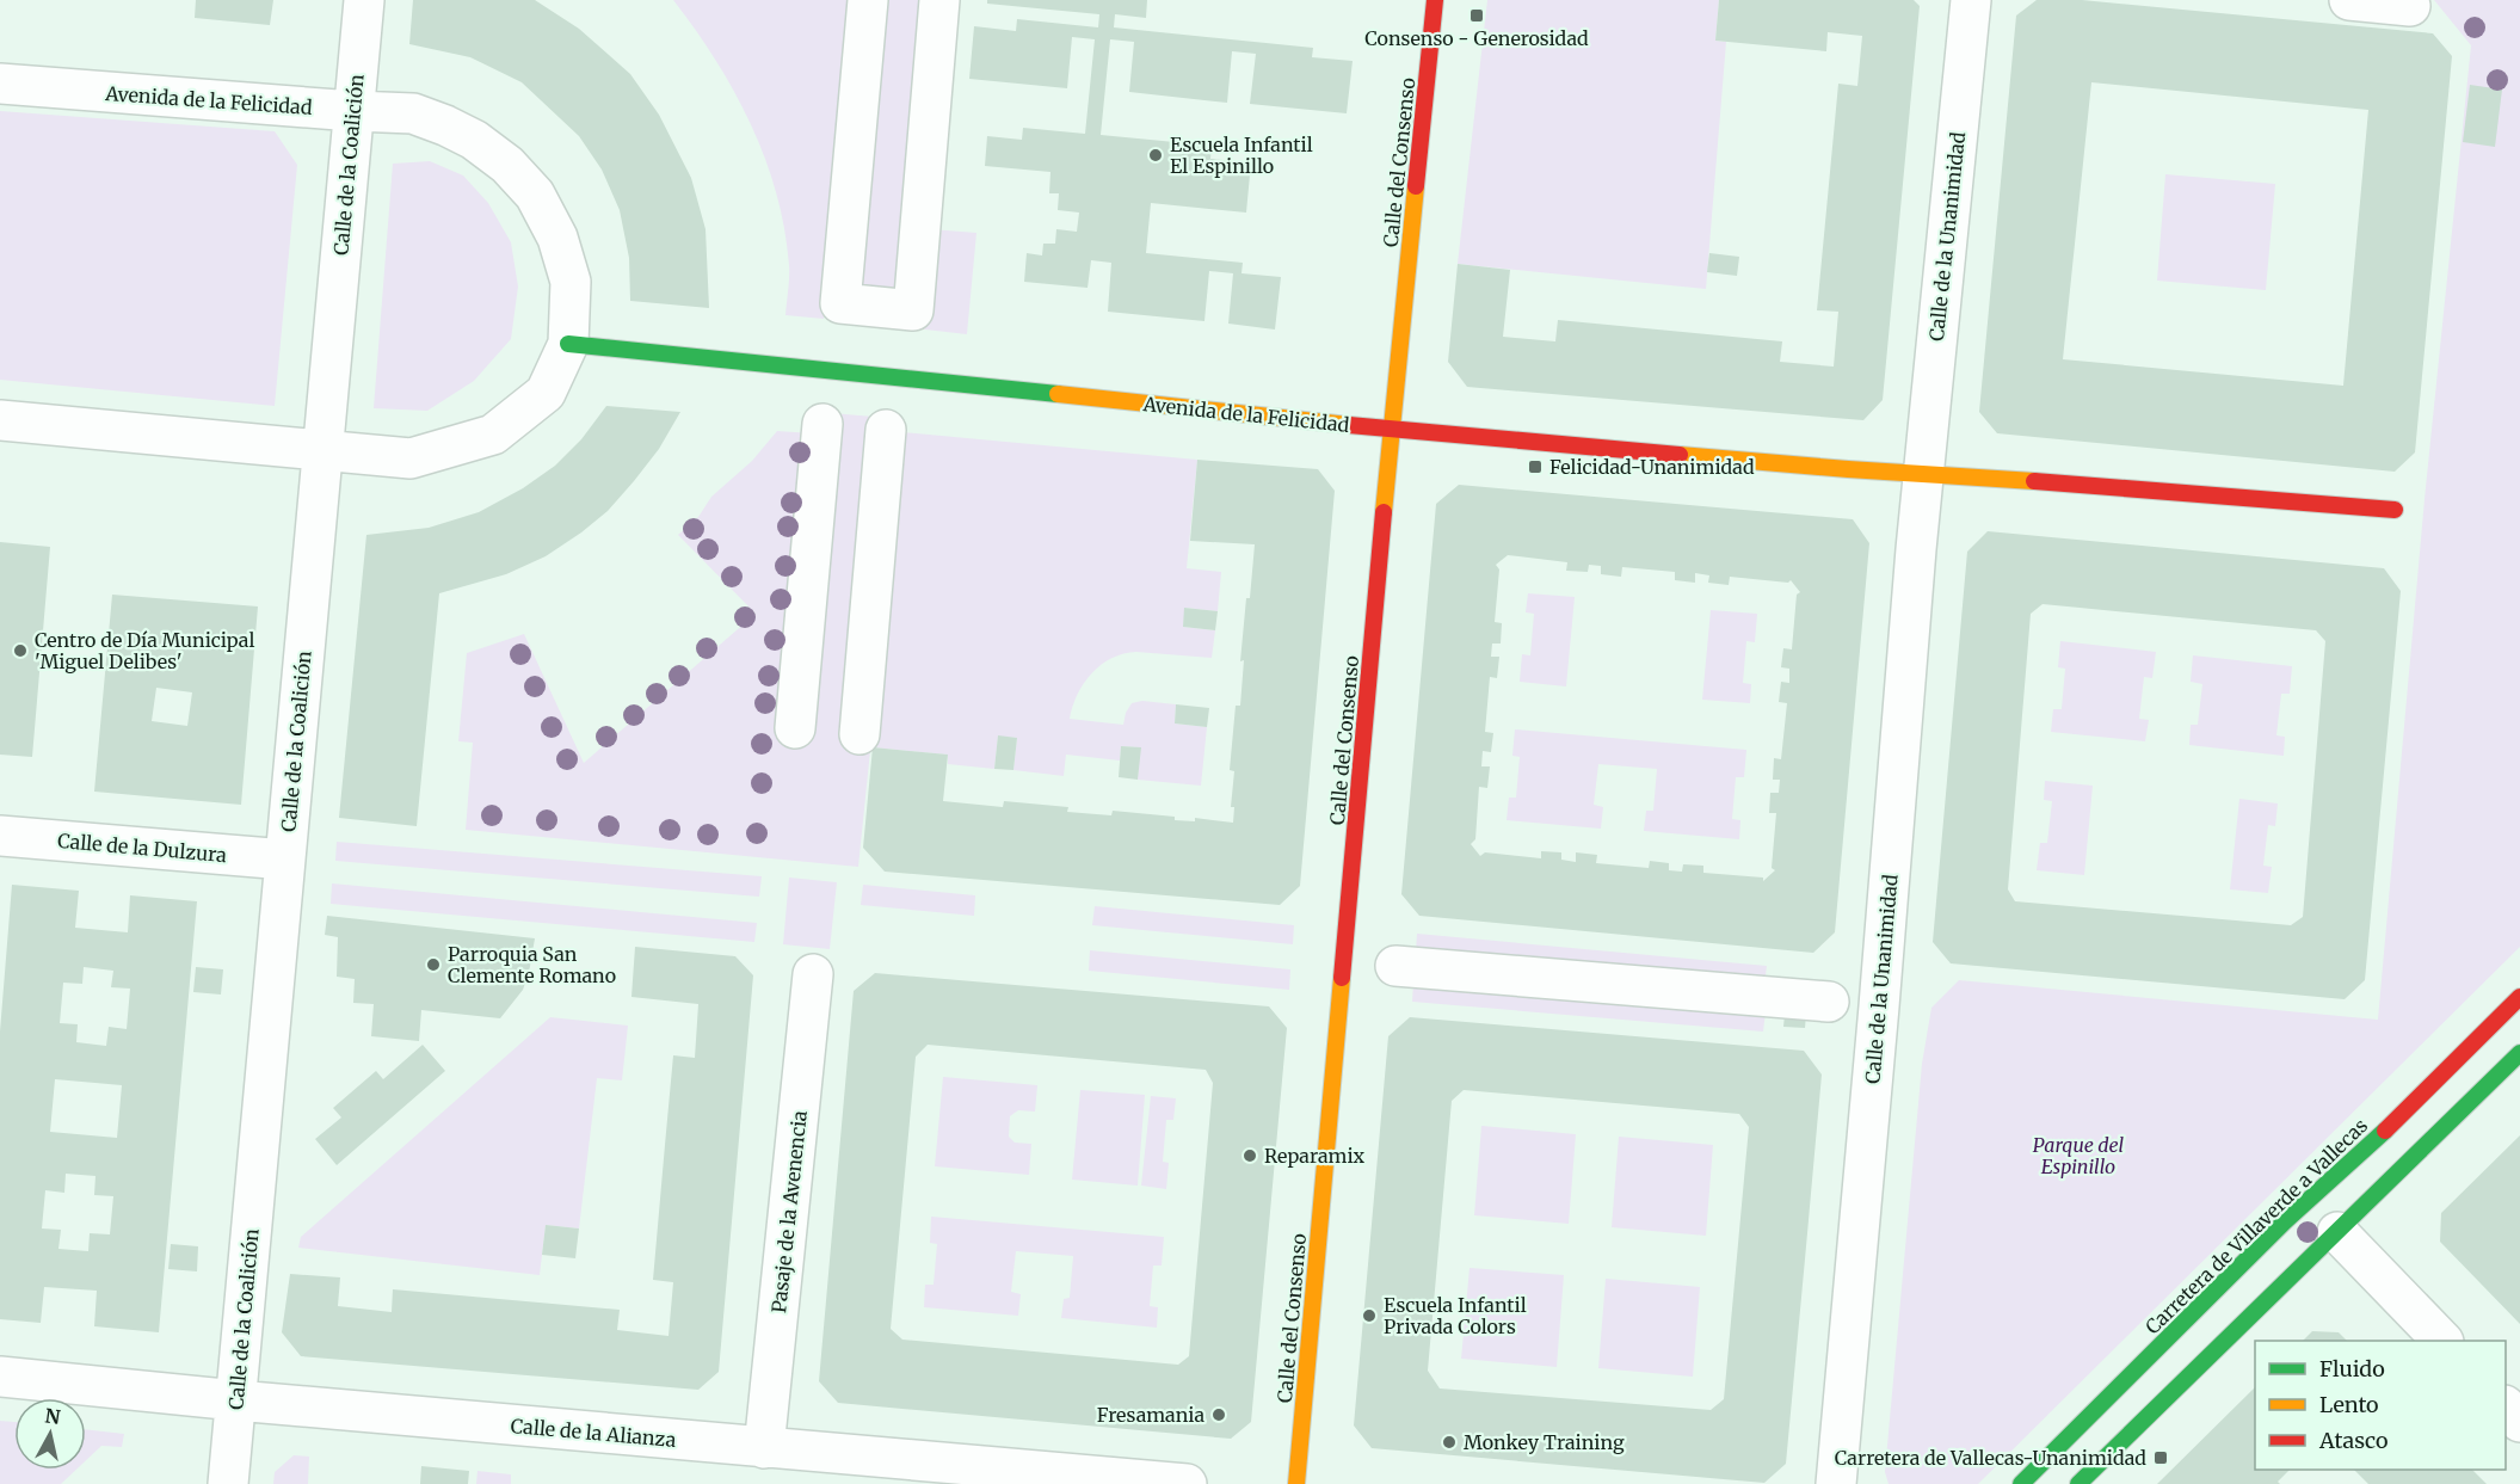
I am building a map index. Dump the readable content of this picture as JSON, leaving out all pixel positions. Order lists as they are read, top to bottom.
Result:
{
  "streets": {
    "street": [
      "Avenida de la Felicidad",
      "Calle del Consenso",
      "Calle de la Coalición",
      "Calle de la Unanimidad",
      "Calle de la Dulzura",
      "Pasaje de la Avenencia",
      "Carretera de Villaverde a Vallecas",
      "Calle de la Alianza"
    ]
  },
  "crossings": [
    ["Avenida de la Felicidad", "Calle del Consenso"],
    ["Avenida de la Felicidad", "Calle de la Coalición"],
    ["Avenida de la Felicidad", "Calle de la Unanimidad"],
    ["Calle de la Coalición", "Calle de la Dulzura"],
    ["Calle de la Coalición", "Calle de la Alianza"],
    ["Pasaje de la Avenencia", "Calle de la Alianza"]
  ],
  "parks": ["Parque del Espinillo"],
  "places": {
    "transit": ["Consenso - Generosidad", "Felicidad-Unanimidad", "Carretera de Vallecas-Unanimidad"],
    "other": [
      "Escuela Infantil El Espinillo",
      "Centro de Día Municipal 'Miguel Delibes'",
      "Parroquia San Clemente Romano",
      "Reparamix",
      "Escuela Infantil Privada Colors",
      "Fresamania",
      "Monkey Training"
    ]
  },
  "legend": ["Fluido", "Lento", "Atasco"],
  "north": "top"
}
